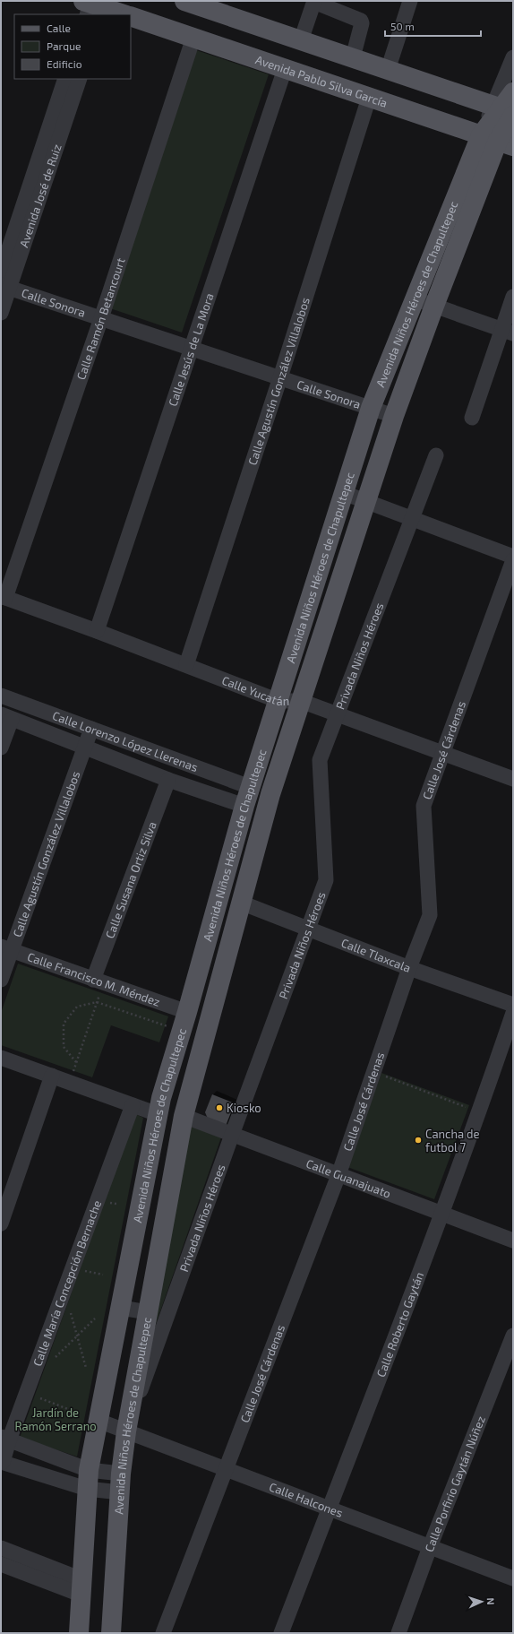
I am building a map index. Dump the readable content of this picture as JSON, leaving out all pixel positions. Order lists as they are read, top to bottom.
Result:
{
  "streets": {
    "main road": ["Avenida Pablo Silva García", "Avenida Niños Héroes de Chapultepec"],
    "street": [
      "Avenida José de Ruiz",
      "Calle Sonora",
      "Calle Ramón Betancourt",
      "Calle Jesús de La Mora",
      "Calle Agustín González Villalobos",
      "Privada Niños Héroes",
      "Calle Yucatán",
      "Calle Lorenzo López Llerenas",
      "Calle José Cárdenas",
      "Calle Susana Ortiz Silva",
      "Calle Tlaxcala",
      "Calle Francisco M. Méndez",
      "Calle Guanajuato",
      "Calle María Concepción Bernache",
      "Calle Roberto Gaytán",
      "Calle Porfirio Gaytán Núñez",
      "Calle Halcones"
    ]
  },
  "crossings": [
    ["Avenida Pablo Silva García", "Avenida Niños Héroes de Chapultepec"],
    ["Avenida Pablo Silva García", "Calle Ramón Betancourt"],
    ["Avenida Pablo Silva García", "Calle Jesús de La Mora"],
    ["Avenida Pablo Silva García", "Calle Agustín González Villalobos"],
    ["Avenida José de Ruiz", "Calle Sonora"],
    ["Avenida Niños Héroes de Chapultepec", "Calle Sonora"],
    ["Avenida Niños Héroes de Chapultepec", "Privada Niños Héroes"],
    ["Avenida Niños Héroes de Chapultepec", "Calle Yucatán"],
    ["Avenida Niños Héroes de Chapultepec", "Calle Lorenzo López Llerenas"],
    ["Avenida Niños Héroes de Chapultepec", "Calle Tlaxcala"],
    ["Avenida Niños Héroes de Chapultepec", "Calle Francisco M. Méndez"],
    ["Avenida Niños Héroes de Chapultepec", "Calle Guanajuato"],
    ["Avenida Niños Héroes de Chapultepec", "Calle Halcones"],
    ["Calle Sonora", "Calle Ramón Betancourt"],
    ["Calle Sonora", "Calle Jesús de La Mora"],
    ["Calle Sonora", "Calle Agustín González Villalobos"],
    ["Calle Ramón Betancourt", "Calle Yucatán"],
    ["Calle Jesús de La Mora", "Calle Yucatán"],
    ["Calle Agustín González Villalobos", "Calle Yucatán"],
    ["Calle Agustín González Villalobos", "Calle Lorenzo López Llerenas"],
    ["Calle Agustín González Villalobos", "Calle Francisco M. Méndez"],
    ["Privada Niños Héroes", "Calle Yucatán"],
    ["Privada Niños Héroes", "Calle Tlaxcala"],
    ["Privada Niños Héroes", "Calle Guanajuato"],
    ["Privada Niños Héroes", "Calle Halcones"],
    ["Calle Yucatán", "Calle José Cárdenas"],
    ["Calle Lorenzo López Llerenas", "Calle Susana Ortiz Silva"],
    ["Calle José Cárdenas", "Calle Tlaxcala"],
    ["Calle José Cárdenas", "Calle Guanajuato"],
    ["Calle José Cárdenas", "Calle Halcones"],
    ["Calle Susana Ortiz Silva", "Calle Francisco M. Méndez"],
    ["Calle Guanajuato", "Calle Roberto Gaytán"],
    ["Calle Roberto Gaytán", "Calle Halcones"],
    ["Calle Porfirio Gaytán Núñez", "Calle Halcones"]
  ],
  "parks": ["Jardín de Ramón Serrano"],
  "places": ["Kiosko", "Cancha de futbol 7"],
  "legend": ["Calle", "Parque", "Edificio"],
  "scale_bar": "50 m",
  "north": "right"
}
